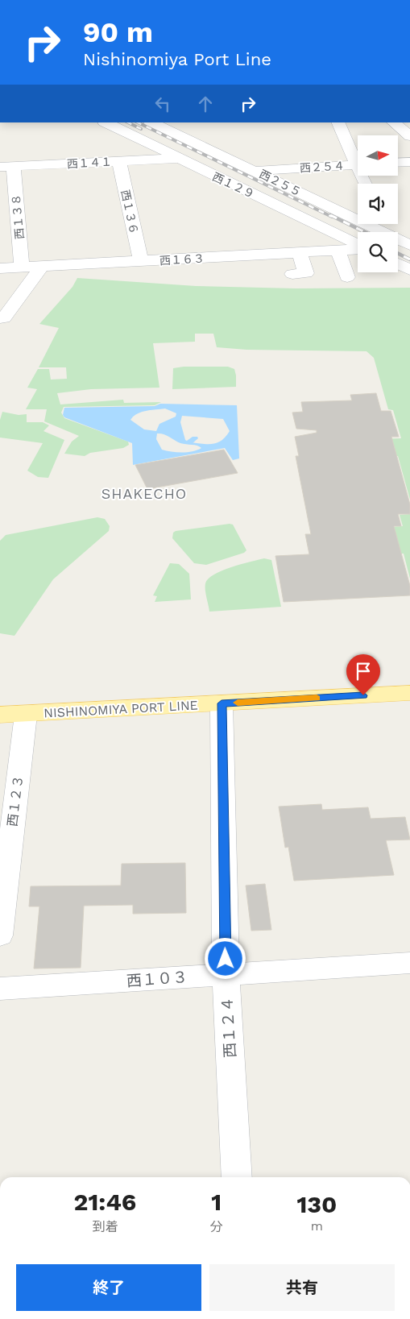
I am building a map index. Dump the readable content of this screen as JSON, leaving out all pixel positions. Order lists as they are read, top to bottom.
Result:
{
  "streets": {
    "main road": ["NISHINOMIYA PORT LINE"],
    "street": [
      "西１４１",
      "西２５４",
      "西２５５",
      "西１２９",
      "西１３６",
      "西１３８",
      "西１６３",
      "西１２３",
      "西１０３",
      "西１２４"
    ]
  },
  "crossings": [
    ["西１４１", "西１２９"],
    ["西１４１", "西１３６"],
    ["西１４１", "西１３８"],
    ["西２５４", "西２５５"],
    ["西１３６", "西１６３"],
    ["西１３８", "西１６３"],
    ["NISHINOMIYA PORT LINE", "西１２３"],
    ["NISHINOMIYA PORT LINE", "西１２４"],
    ["西１０３", "西１２４"]
  ],
  "districts": ["SHAKECHO"],
  "north": "right",
  "page": {
    "turn": ["90 m", "Nishinomiya Port Line"],
    "eta": [
      "21:46",
      "到着",
      "1",
      "分",
      "130",
      "m"
    ],
    "buttons": ["終了", "共有"]
  }
}
